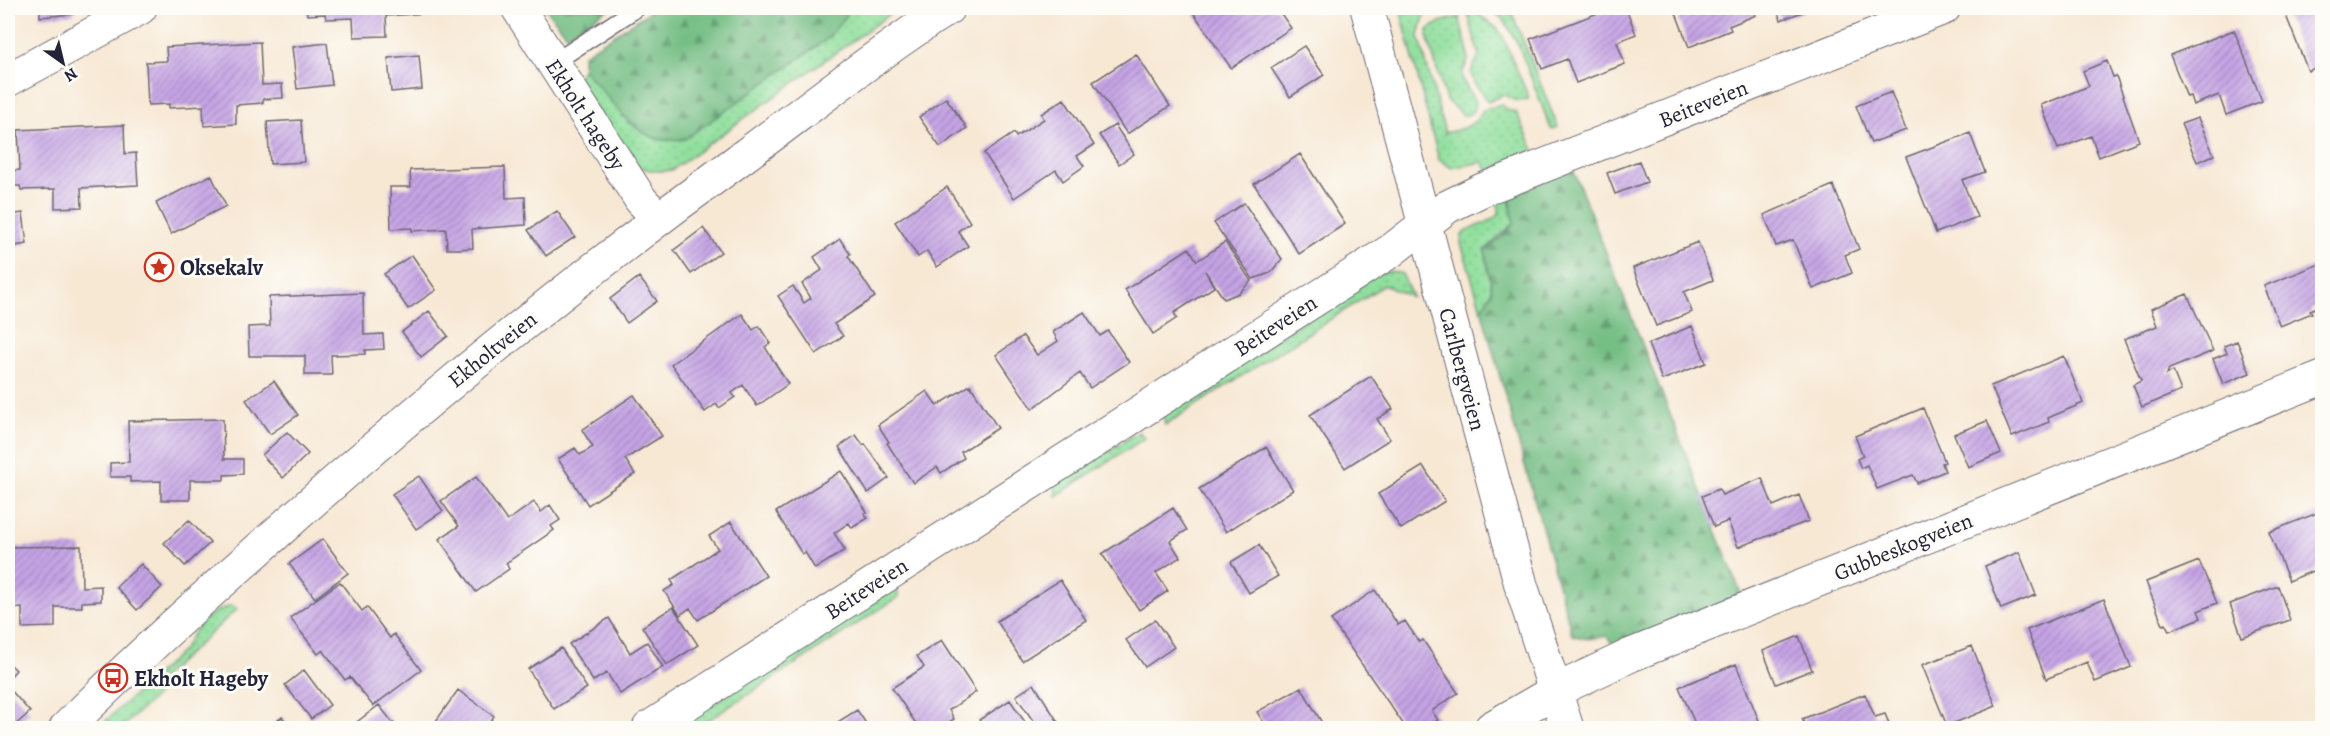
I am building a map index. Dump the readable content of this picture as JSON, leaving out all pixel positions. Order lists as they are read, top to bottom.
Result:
{
  "streets": {
    "street": [
      "Beiteveien",
      "Ekholt hageby",
      "Ekholtveien",
      "Carlbergveien",
      "Gubbeskogveien"
    ]
  },
  "crossings": [
    ["Beiteveien", "Carlbergveien"],
    ["Ekholt hageby", "Ekholtveien"],
    ["Carlbergveien", "Gubbeskogveien"]
  ],
  "places": {
    "place": ["Oksekalv"],
    "bus stop": ["Ekholt Hageby"]
  },
  "north": "bottom right"
}
